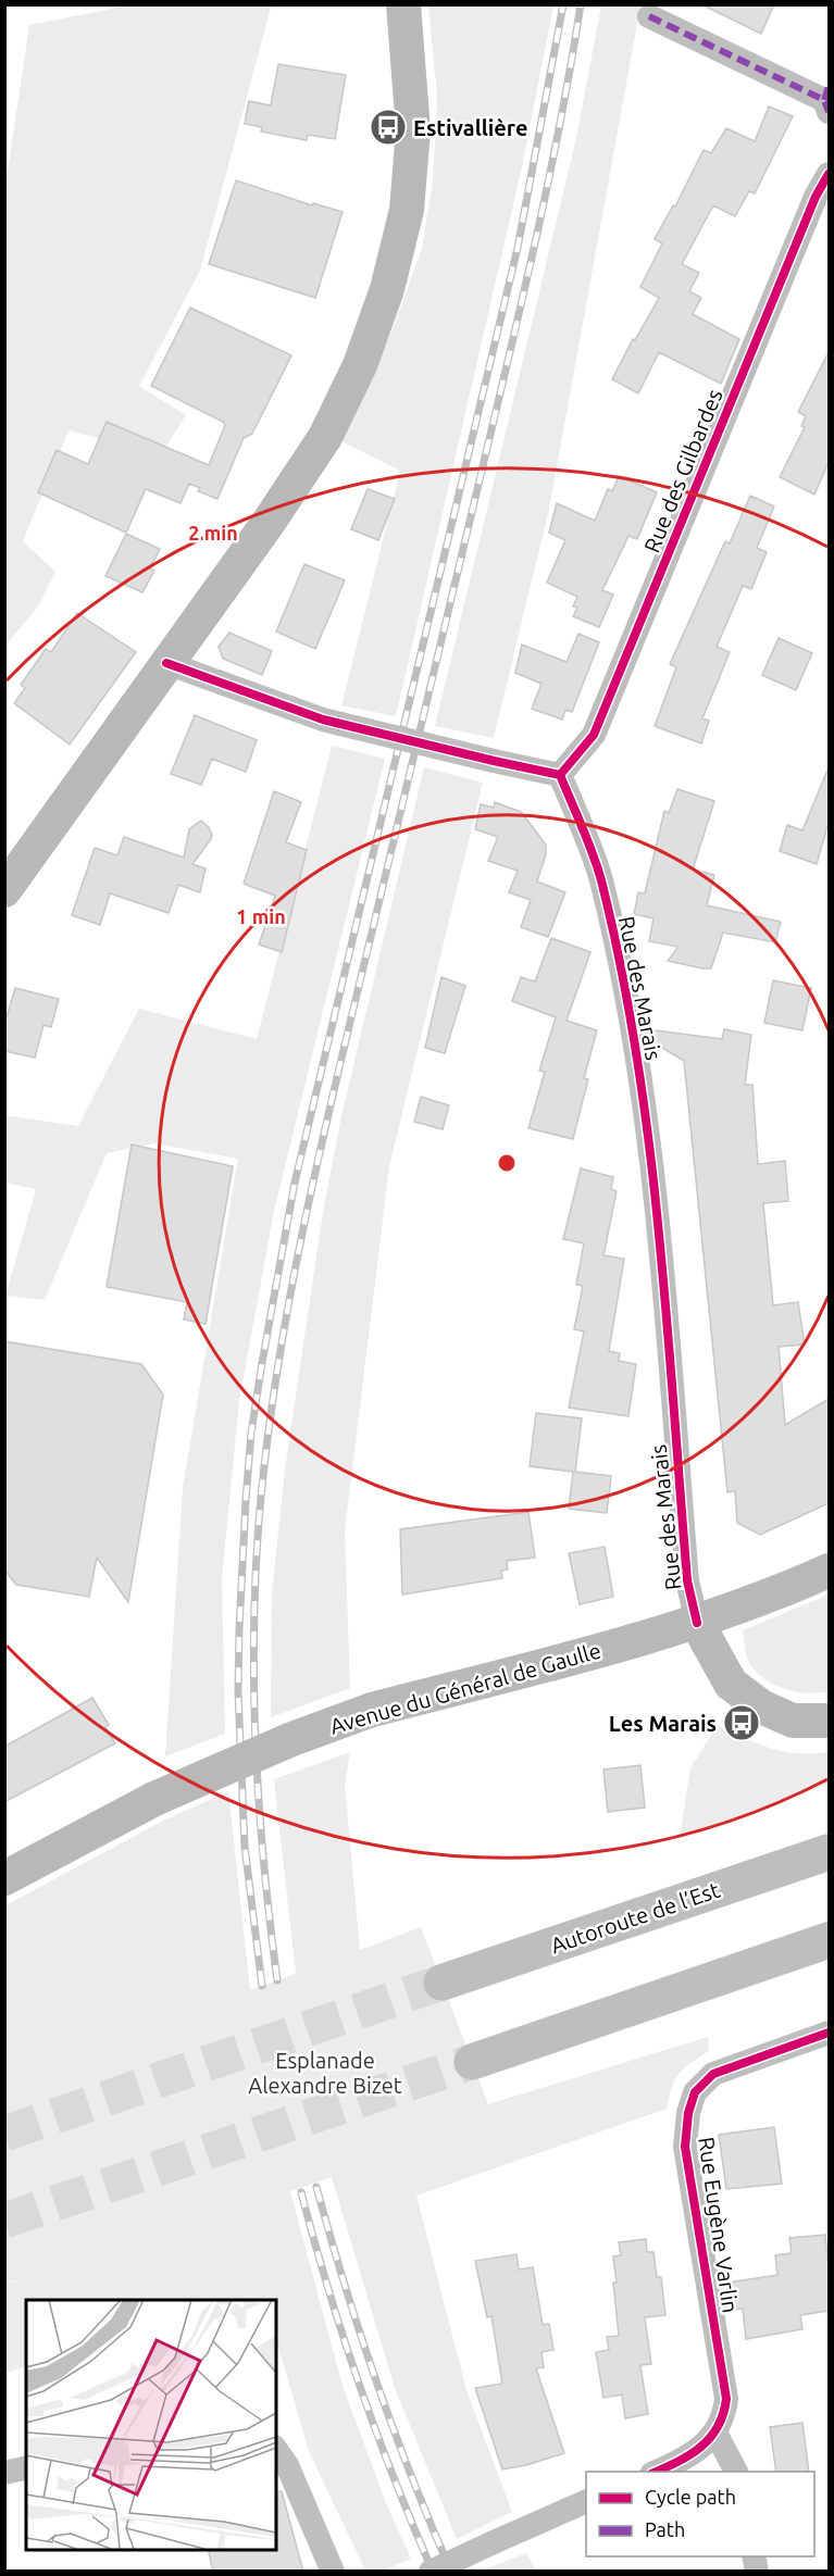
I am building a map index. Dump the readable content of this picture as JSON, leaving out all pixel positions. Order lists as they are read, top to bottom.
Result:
{
  "streets": {
    "highway": ["Autoroute de l’Est"],
    "main road": ["Avenue du Général de Gaulle"],
    "street": ["Rue des Gilbardes", "Rue des Marais", "Rue Eugène Varlin"]
  },
  "crossings": [
    ["Rue des Gilbardes", "Rue des Marais"],
    ["Rue des Marais", "Avenue du Général de Gaulle"]
  ],
  "parks": ["Esplanade Alexandre Bizet"],
  "places": {
    "bus stop": ["Estivallière", "Les Marais"]
  },
  "legend": ["Cycle path", "Path"],
  "rings": ["2 min", "1 min"]
}
